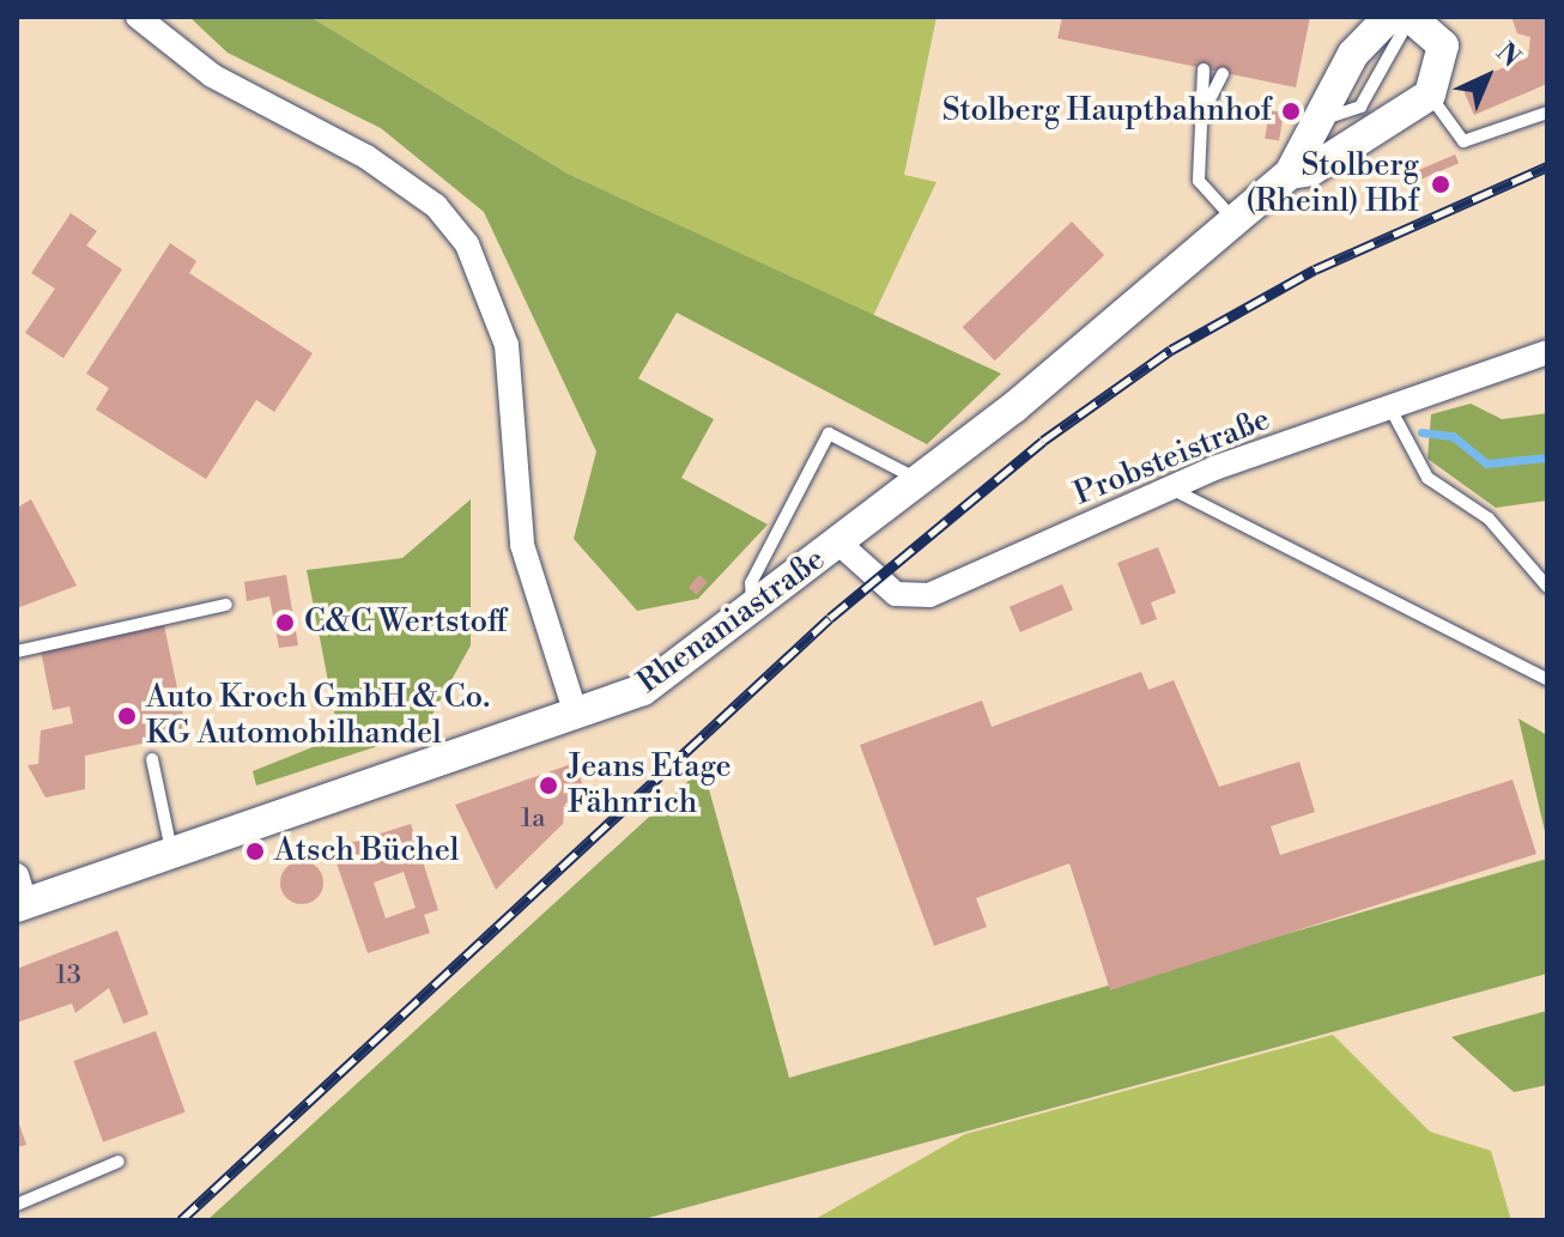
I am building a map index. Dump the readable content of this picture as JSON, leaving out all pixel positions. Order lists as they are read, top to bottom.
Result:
{
  "streets": {
    "street": ["Probsteistraße", "Rhenaniastraße"]
  },
  "crossings": [
    ["Probsteistraße", "Rhenaniastraße"]
  ],
  "places": [
    "Stolberg Hauptbahnhof",
    "Stolberg (Rheinl) Hbf",
    "C&C Wertstoff",
    "Auto Kroch GmbH & Co. KG Automobilhandel",
    "Jeans Etage Fähnrich",
    "Atsch Büchel"
  ],
  "house_numbers": ["1a", "13"],
  "north": "top right"
}
